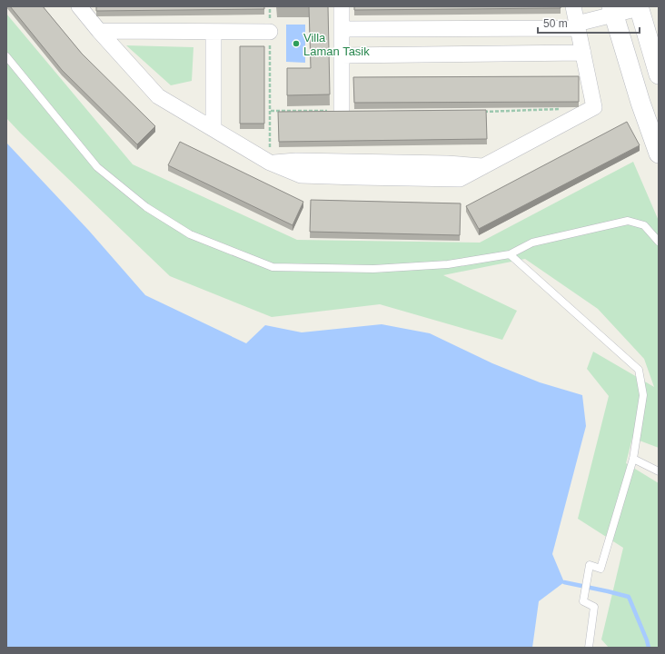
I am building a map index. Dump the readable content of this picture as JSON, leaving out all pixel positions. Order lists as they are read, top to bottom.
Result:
{
  "places": ["Villa Laman Tasik"],
  "scale_bar": "50 m"
}
